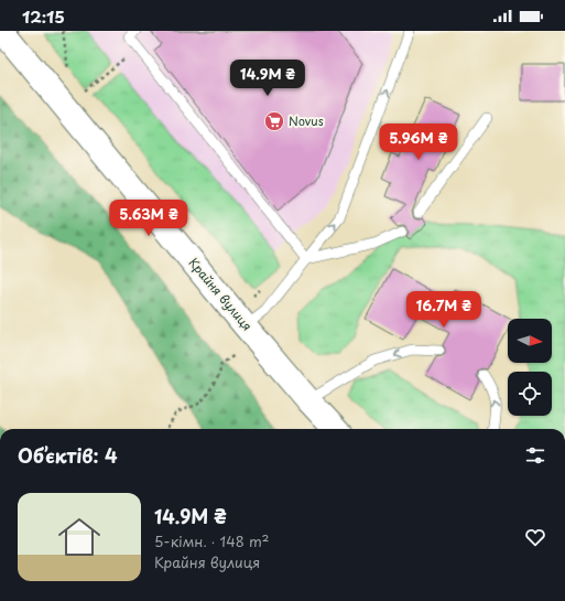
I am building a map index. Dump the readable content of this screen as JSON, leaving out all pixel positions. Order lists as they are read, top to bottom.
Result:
{
  "streets": {
    "street": ["Крайня вулиця"]
  },
  "places": {
    "supermarket": ["Novus"]
  },
  "north": "right",
  "page": {
    "status": "12:15",
    "price": [
      "14.9M ₴",
      "5.96M ₴",
      "5.63M ₴",
      "16.7M ₴"
    ],
    "heading": "Об’єктів: 4",
    "list": [
      {
        "name": "14.9M ₴",
        "note": "5-кімн. · 148 m² · Крайня вулиця"
      }
    ]
  }
}
